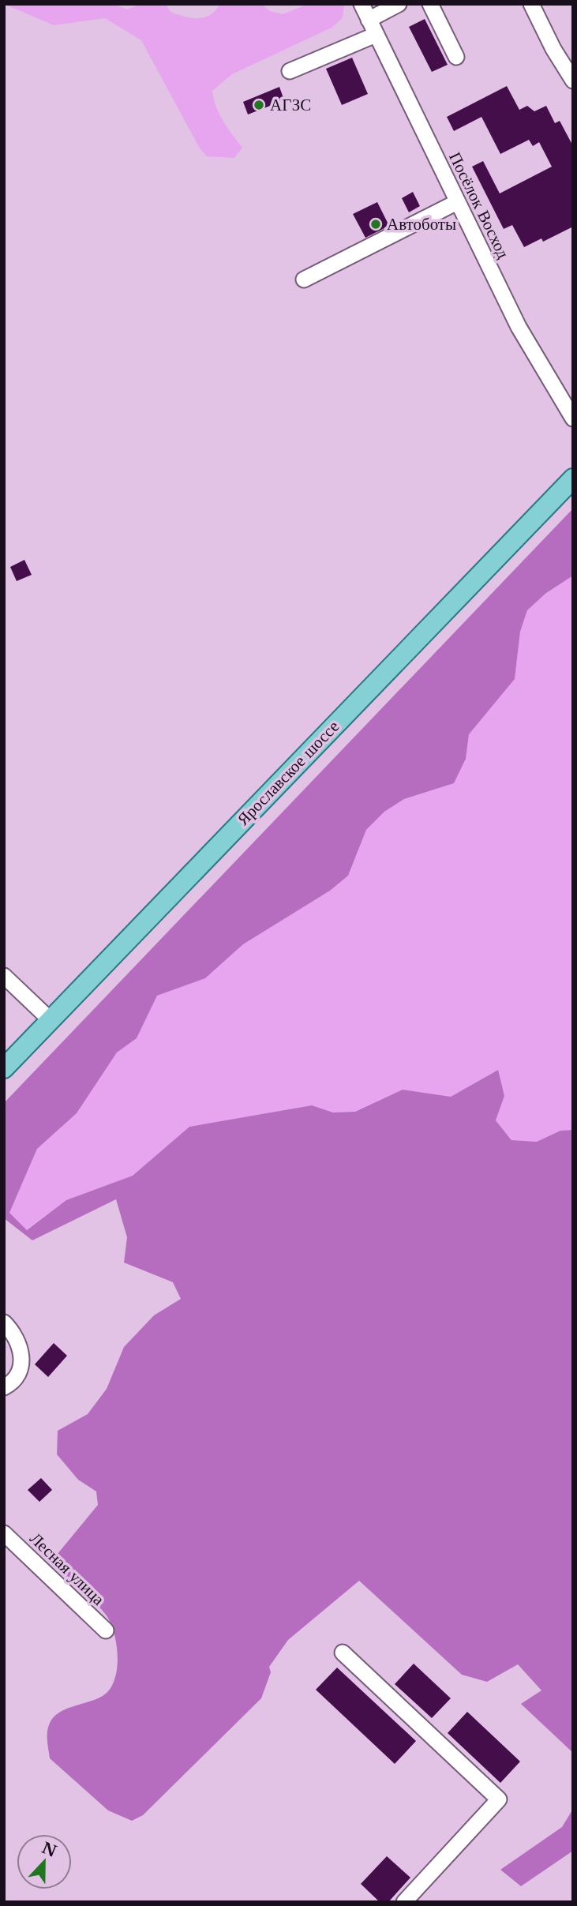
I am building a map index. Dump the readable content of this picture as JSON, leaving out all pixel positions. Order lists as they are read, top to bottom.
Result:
{
  "streets": {
    "main road": ["Ярославское шоссе"],
    "street": ["Посёлок Восход", "Лесная улица"]
  },
  "places": ["АГЗС", "Автоботы"],
  "north": "top"
}
